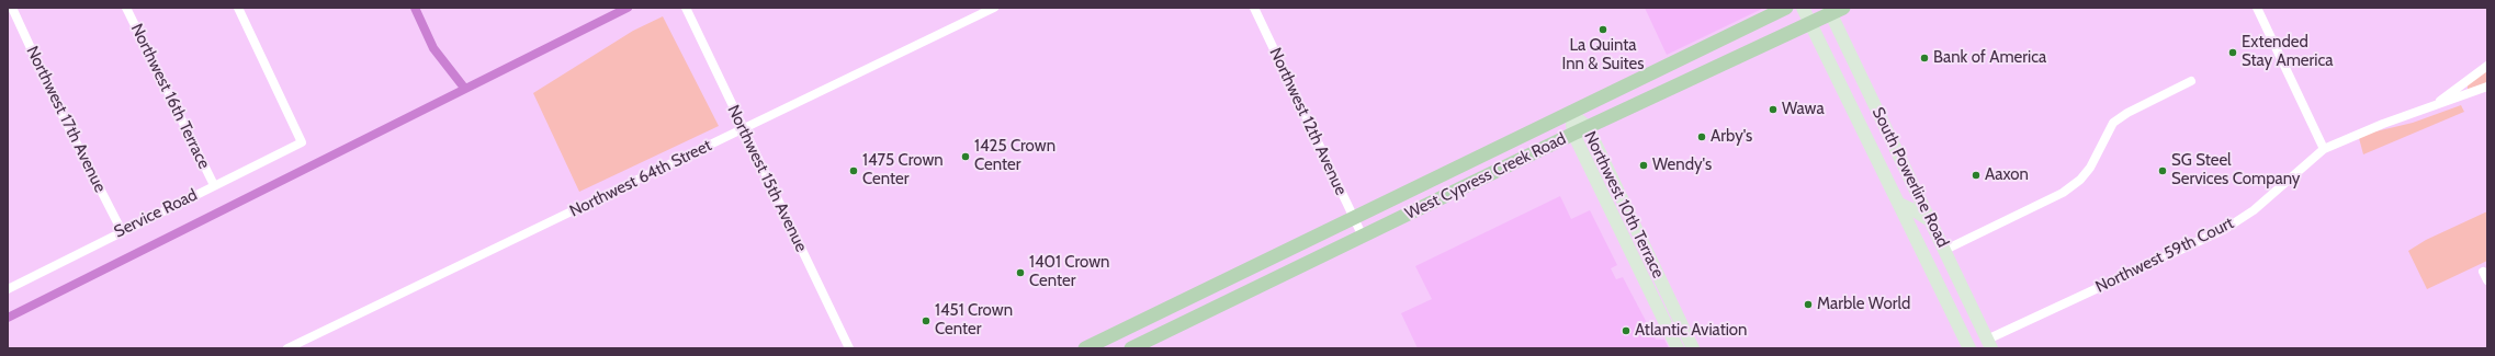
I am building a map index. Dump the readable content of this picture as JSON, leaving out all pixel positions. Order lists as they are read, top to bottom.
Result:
{
  "streets": {
    "main road": ["West Cypress Creek Road", "South Powerline Road", "Northwest 10th Terrace"],
    "street": [
      "Northwest 16th Terrace",
      "Northwest 17th Avenue",
      "Northwest 12th Avenue",
      "Northwest 64th Street",
      "Northwest 15th Avenue",
      "Service Road",
      "Northwest 59th Court"
    ]
  },
  "crossings": [
    ["Northwest 16th Terrace", "Service Road"],
    ["Northwest 17th Avenue", "Service Road"],
    ["Northwest 12th Avenue", "West Cypress Creek Road"],
    ["West Cypress Creek Road", "South Powerline Road"],
    ["West Cypress Creek Road", "Northwest 10th Terrace"],
    ["South Powerline Road", "Northwest 59th Court"],
    ["Northwest 64th Street", "Northwest 15th Avenue"]
  ],
  "places": [
    "La Quinta Inn & Suites",
    "Extended Stay America",
    "Bank of America",
    "Wawa",
    "Arby's",
    "1425 Crown Center",
    "Wendy's",
    "1475 Crown Center",
    "SG Steel Services Company",
    "Aaxon",
    "1401 Crown Center",
    "Marble World",
    "1451 Crown Center",
    "Atlantic Aviation"
  ]
}
